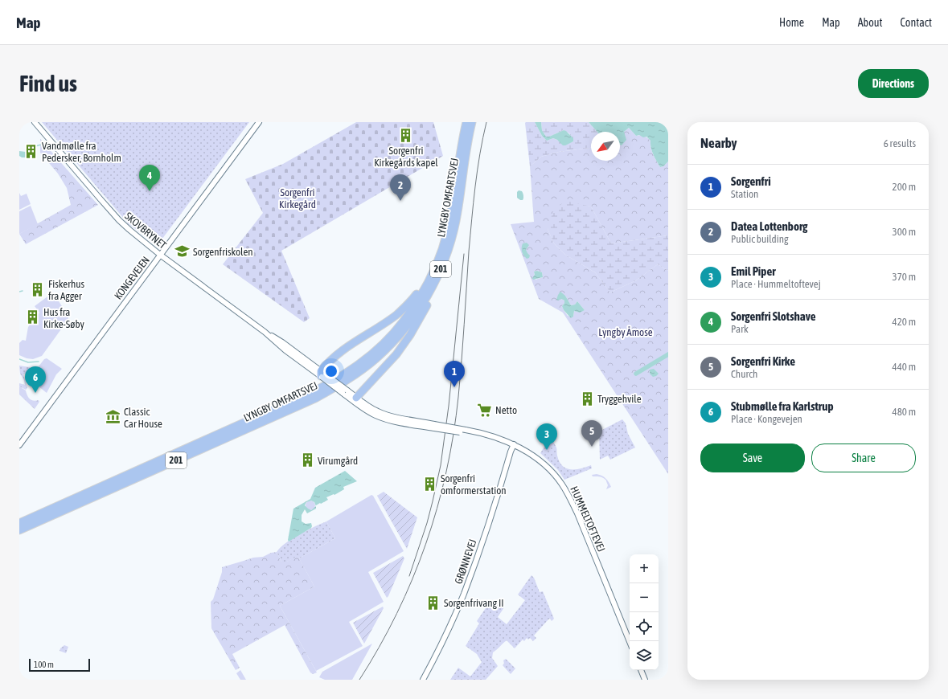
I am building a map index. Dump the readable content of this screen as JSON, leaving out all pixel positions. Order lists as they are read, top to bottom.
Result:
{
  "streets": {
    "highway": ["LYNGBY OMFARTSVEJ", "201"],
    "street": [
      "SKOVBRYNET",
      "KONGEVEJEN",
      "HUMMELTOFTEVEJ",
      "GRØNNEVEJ"
    ]
  },
  "crossings": [
    ["SKOVBRYNET", "KONGEVEJEN"],
    ["SKOVBRYNET", "HUMMELTOFTEVEJ"],
    ["HUMMELTOFTEVEJ", "GRØNNEVEJ"]
  ],
  "parks": ["Sorgenfri Kirkegård", "Lyngby Åmose"],
  "places": {
    "building": [
      "Sorgenfri Kirkegårds kapel",
      "Vandmølle fra Pedersker, Bornholm",
      "Fiskerhus fra Agger",
      "Hus fra Kirke-Søby",
      "Tryggehvile",
      "Virumgård",
      "Sorgenfri omformerstation",
      "Sorgenfrivang II"
    ],
    "school or university": ["Sorgenfriskolen"],
    "supermarket": ["Netto"],
    "museum": ["Classic Car House"]
  },
  "scale_bar": "100 m",
  "north": "bottom left",
  "page": {
    "header": "Map",
    "nav": [
      "Home",
      "Map",
      "About",
      "Contact"
    ],
    "buttons": [
      "Directions",
      ["Save", "Share"]
    ],
    "title": "Find us",
    "heading": ["Nearby", "6 results"],
    "list": [
      {
        "mark": "1",
        "name": "Sorgenfri",
        "note": "Station",
        "value": "200 m"
      },
      {
        "mark": "2",
        "name": "Datea Lottenborg",
        "note": "Public building",
        "value": "300 m"
      },
      {
        "mark": "3",
        "name": "Emil Piper",
        "note": "Place · Hummeltoftevej",
        "value": "370 m"
      },
      {
        "mark": "4",
        "name": "Sorgenfri Slotshave",
        "note": "Park",
        "value": "420 m"
      },
      {
        "mark": "5",
        "name": "Sorgenfri Kirke",
        "note": "Church",
        "value": "440 m"
      },
      {
        "mark": "6",
        "name": "Stubmølle fra Karlstrup",
        "note": "Place · Kongevejen",
        "value": "480 m"
      }
    ],
    "pins": [
      "4",
      "2",
      "1",
      "6",
      "5",
      "3"
    ],
    "map_buttons": ["+", "−"],
    "scale": "100 m"
  }
}
